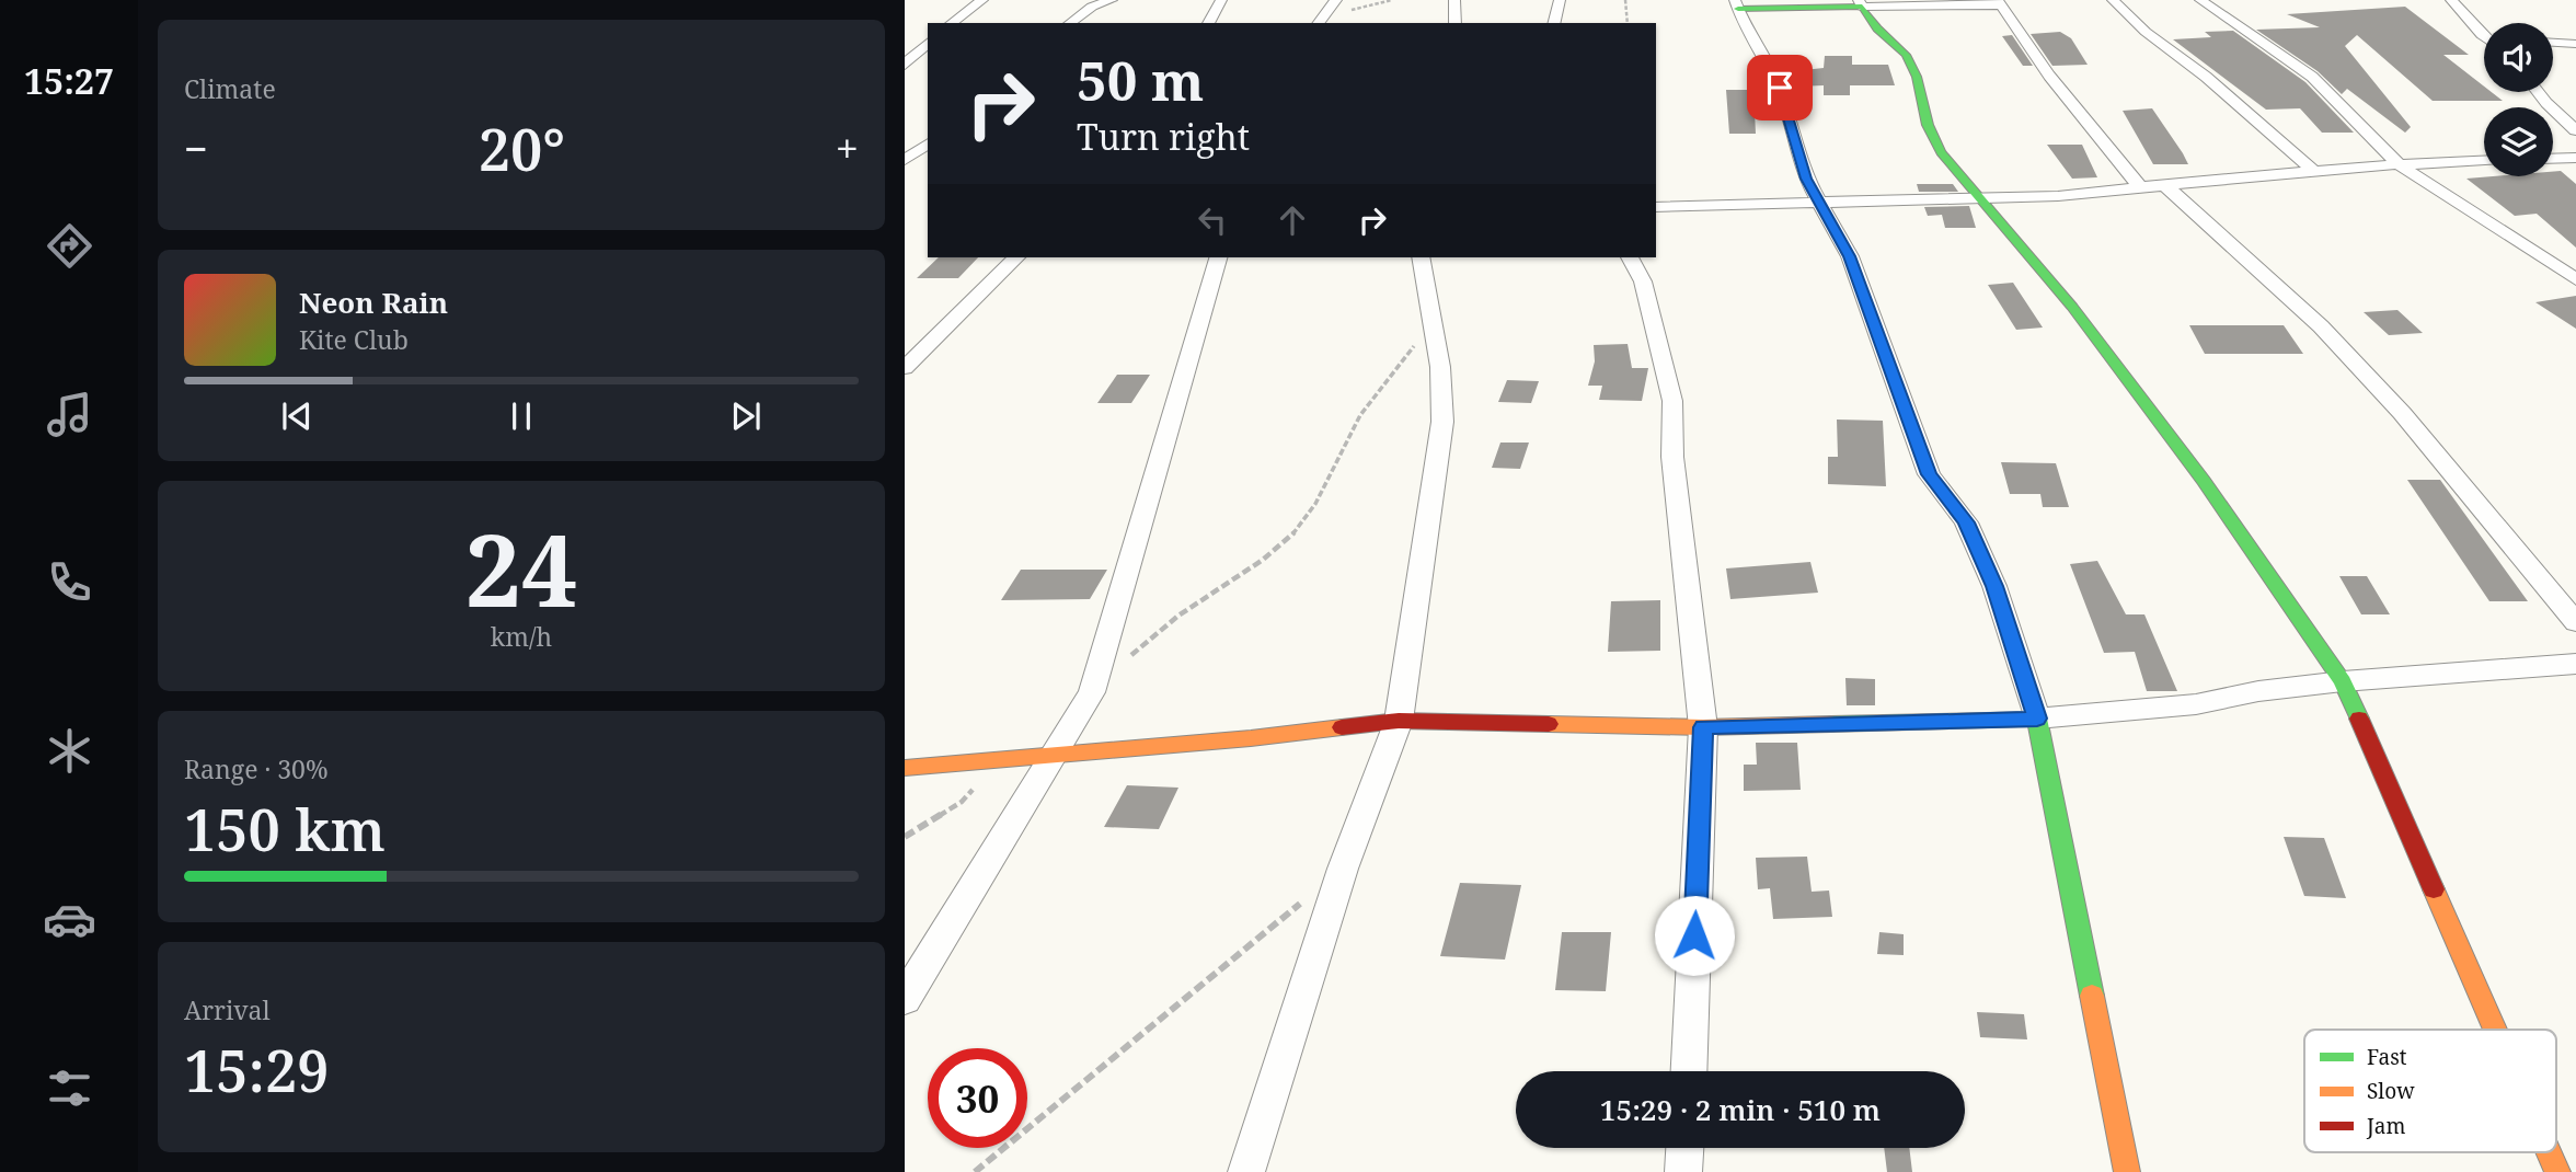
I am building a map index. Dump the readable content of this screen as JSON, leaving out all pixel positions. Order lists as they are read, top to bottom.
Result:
{
  "legend": ["Fast", "Slow", "Jam"],
  "page": {
    "tabs": "15:27",
    "tile": [
      "Climate",
      ["24", "km/h"],
      ["Range · 30%", "150 km"],
      ["Arrival", "15:29"]
    ],
    "turn": ["50 m", "Turn right"],
    "heat": ["−", "20°", "+"],
    "song": ["Neon Rain", "Kite Club"],
    "limit": "30",
    "trip": "15:29 · 2 min · 510 m"
  }
}
